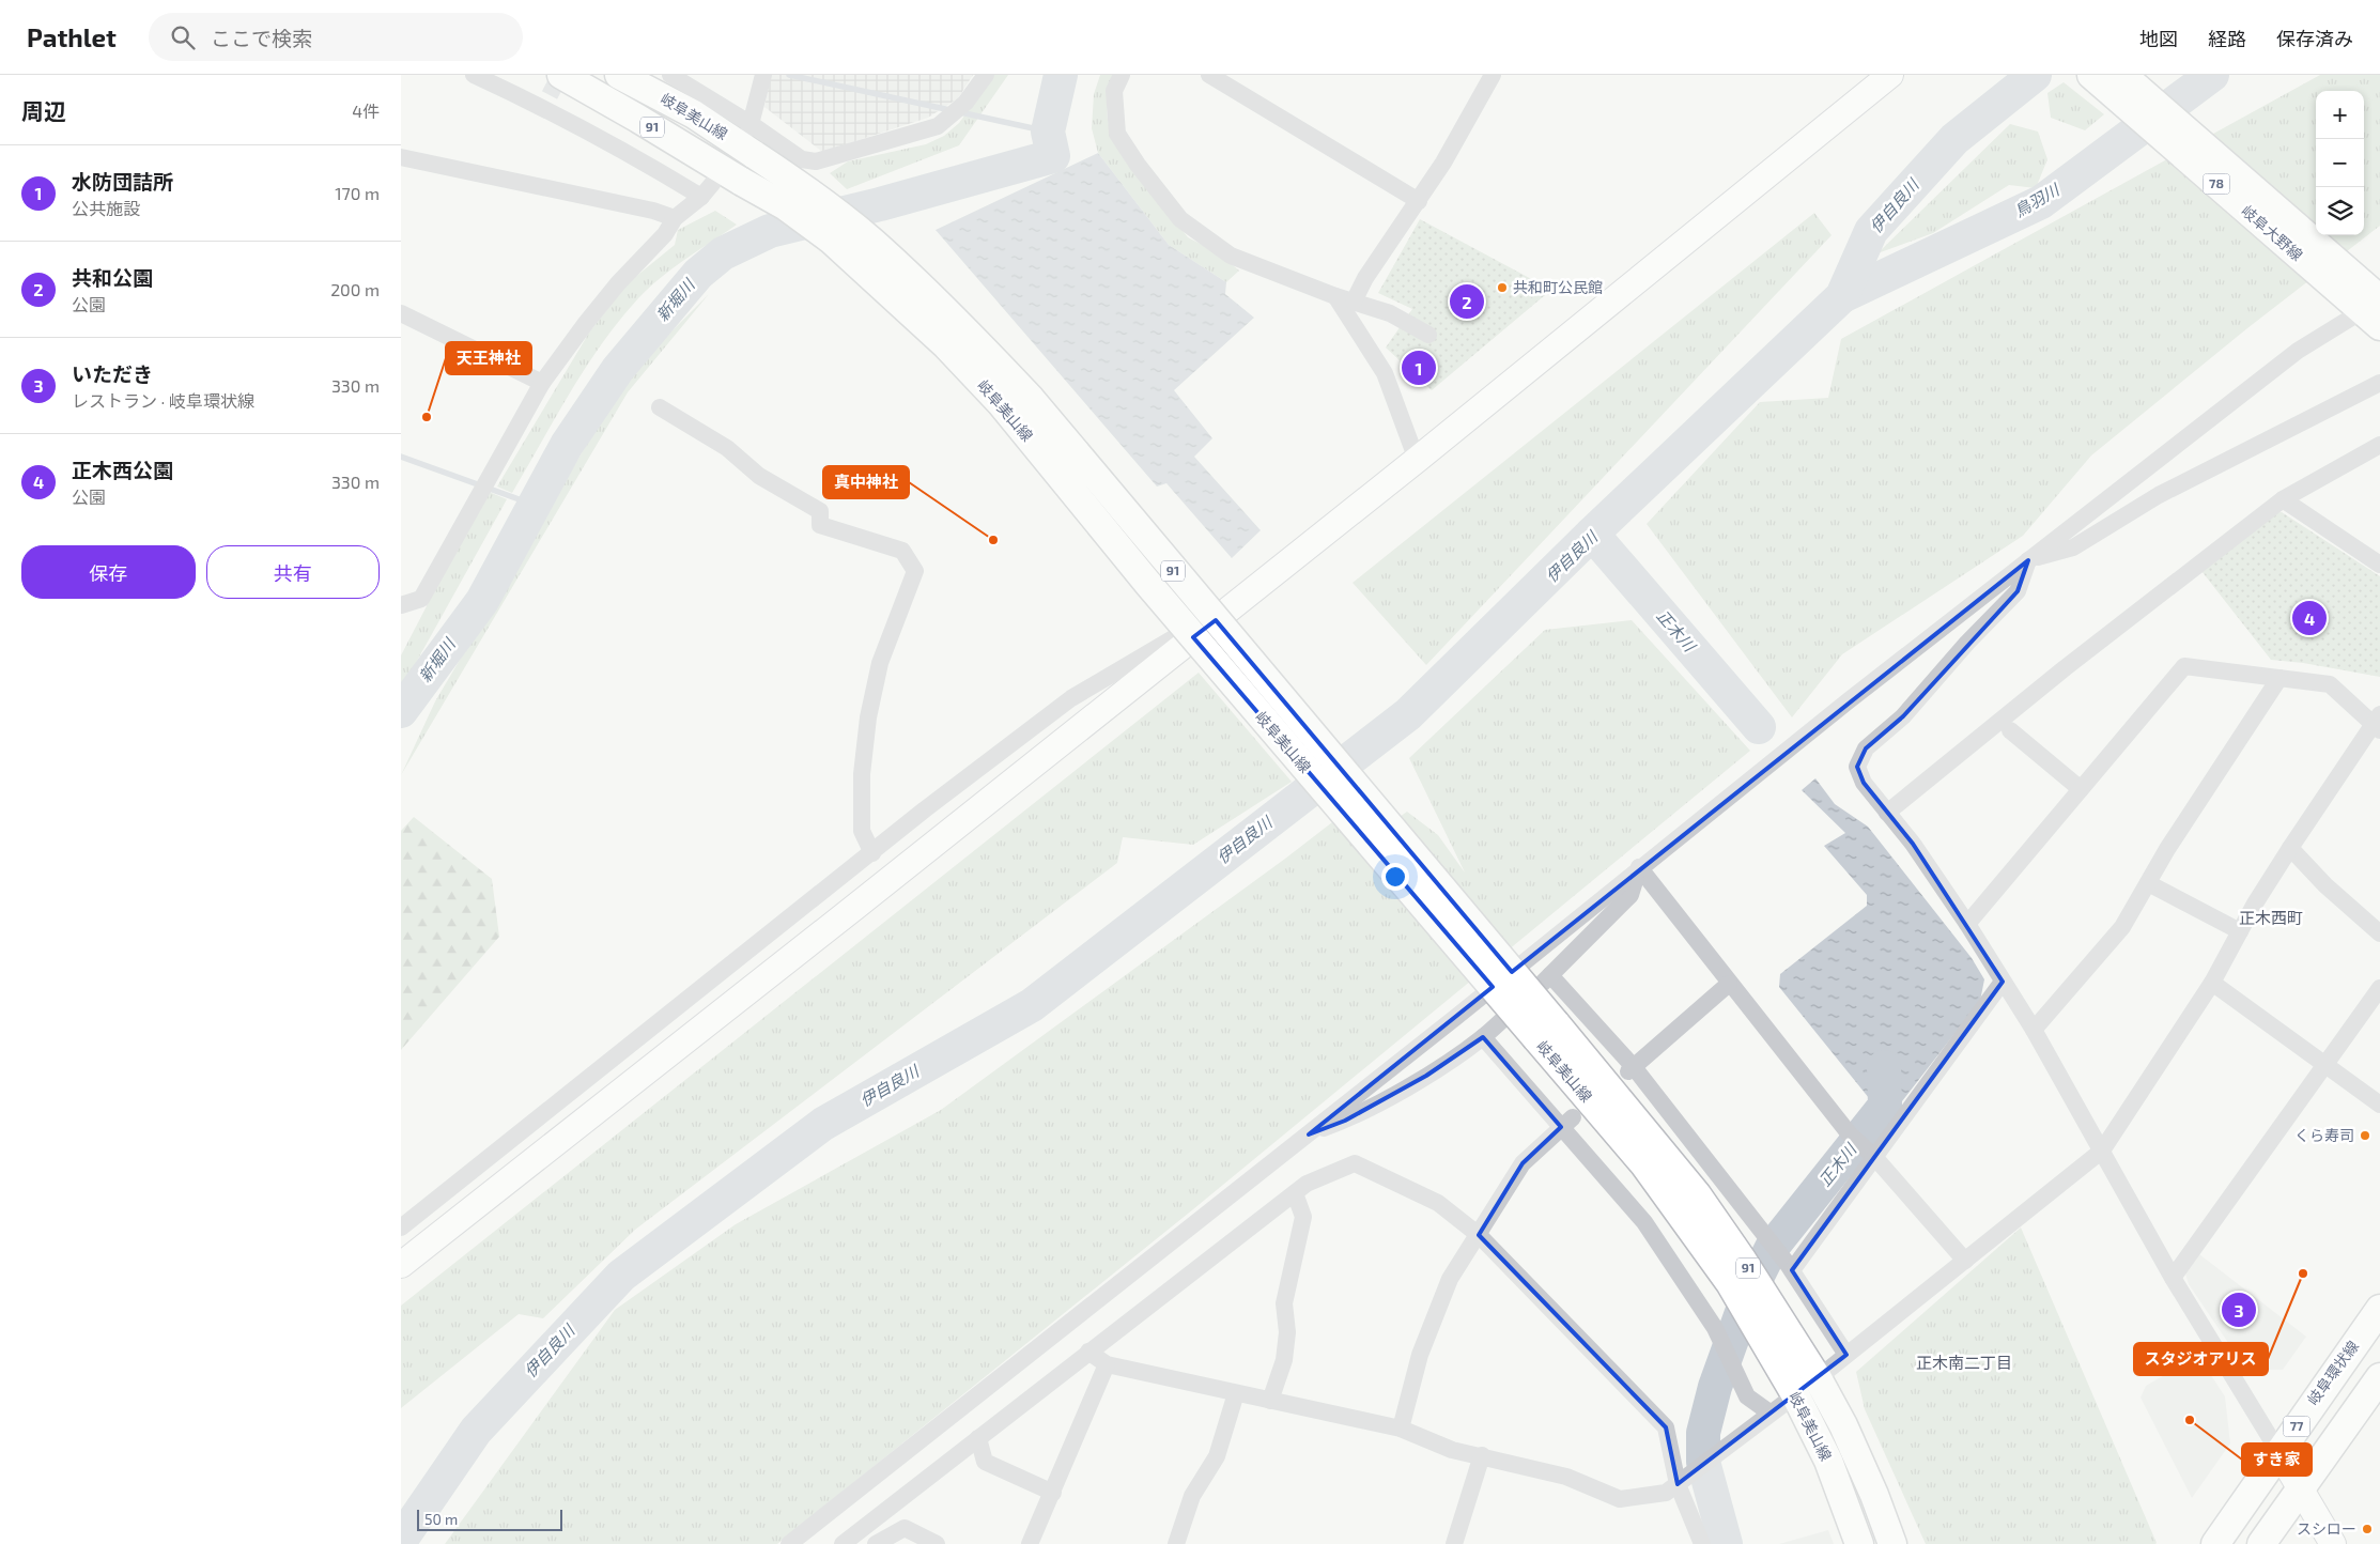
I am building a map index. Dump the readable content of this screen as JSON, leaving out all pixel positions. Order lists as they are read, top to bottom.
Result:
{
  "streets": {
    "main road": [
      "岐阜美山線",
      "91",
      "78",
      "岐阜大野線",
      "岐阜環状線",
      "77"
    ]
  },
  "districts": ["正木西町", "正木南二丁目"],
  "water": [
    "鳥羽川",
    "伊自良川",
    "新堀川",
    "正木川"
  ],
  "places": [
    "共和町公民館",
    "天王神社",
    "真中神社",
    "くら寿司",
    "スタジオアリス",
    "すき家",
    "スシロー"
  ],
  "scale_bar": "50 m",
  "page": {
    "header": "Pathlet",
    "search": "ここで検索",
    "nav": ["地図", "経路", "保存済み"],
    "heading": ["周辺", "4件"],
    "map_buttons": ["+", "−"],
    "list": [
      {
        "mark": "1",
        "name": "水防団詰所",
        "note": "公共施設",
        "value": "170 m"
      },
      {
        "mark": "2",
        "name": "共和公園",
        "note": "公園",
        "value": "200 m"
      },
      {
        "mark": "3",
        "name": "いただき",
        "note": "レストラン · 岐阜環状線",
        "value": "330 m"
      },
      {
        "mark": "4",
        "name": "正木西公園",
        "note": "公園",
        "value": "330 m"
      }
    ],
    "pins": [
      "2",
      "1",
      "4",
      "3"
    ],
    "buttons": ["保存", "共有"],
    "scale": "50 m"
  }
}
